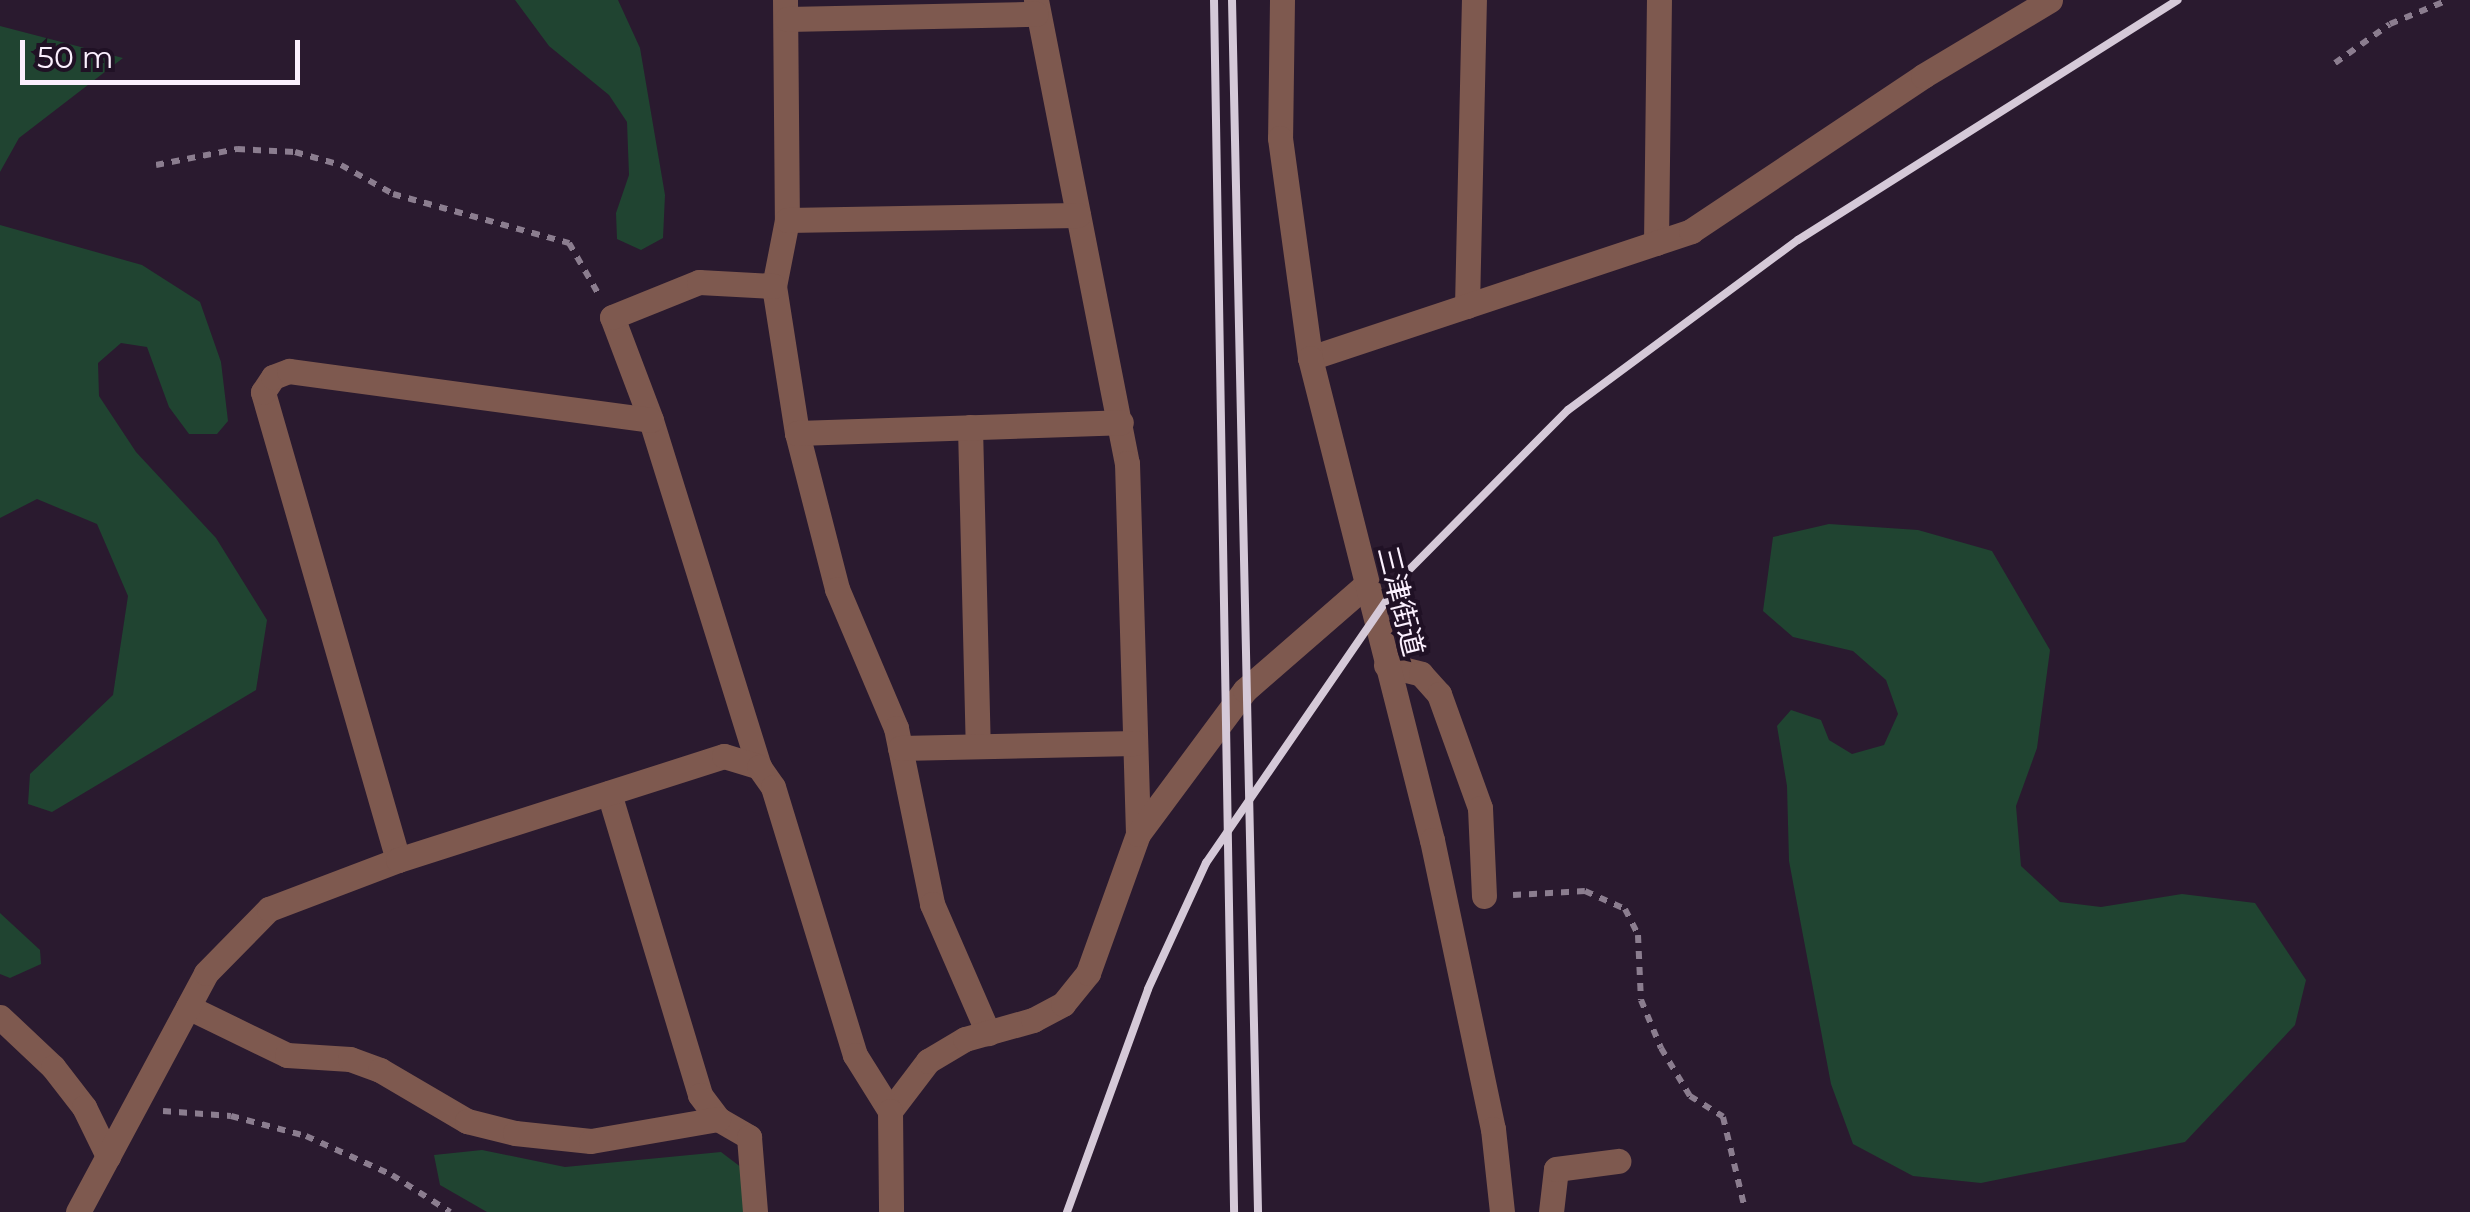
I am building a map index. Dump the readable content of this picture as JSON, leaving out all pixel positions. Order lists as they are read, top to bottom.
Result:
{
  "streets": {
    "street": ["三津街道"]
  },
  "scale_bar": "50 m"
}
